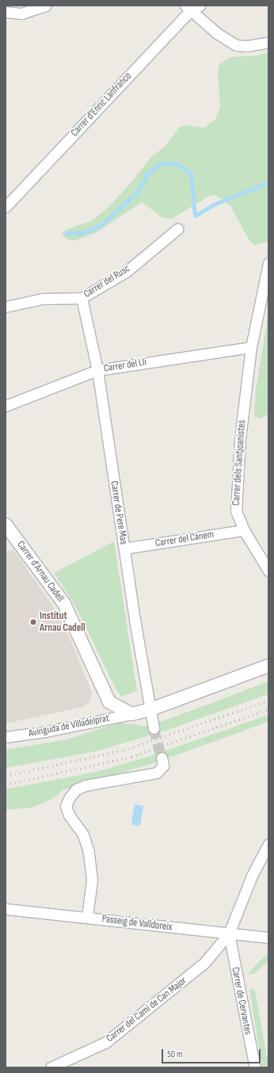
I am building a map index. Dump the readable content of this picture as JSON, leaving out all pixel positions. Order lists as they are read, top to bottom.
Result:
{
  "streets": {
    "street": [
      "Carrer d'Enric Lanfranco",
      "Carrer del Rusc",
      "Carrer del Lli",
      "Carrer dels Santjoanistes",
      "Carrer de Pere Mas",
      "Carrer del Cànem",
      "Carrer d'Arnau Cadell",
      "Avinguda de Villadelprat",
      "Passeig de Valldoreix",
      "Carrer de Cervantes",
      "Carrer del Camí de Can Major"
    ]
  },
  "crossings": [
    ["Carrer del Rusc", "Carrer de Pere Mas"],
    ["Carrer del Lli", "Carrer dels Santjoanistes"],
    ["Carrer del Lli", "Carrer de Pere Mas"],
    ["Carrer dels Santjoanistes", "Carrer del Cànem"],
    ["Carrer de Pere Mas", "Carrer del Cànem"],
    ["Carrer d'Arnau Cadell", "Avinguda de Villadelprat"],
    ["Passeig de Valldoreix", "Carrer de Cervantes"],
    ["Passeig de Valldoreix", "Carrer del Camí de Can Major"],
    ["Carrer de Cervantes", "Carrer del Camí de Can Major"]
  ],
  "places": ["Institut Arnau Cadell"],
  "scale_bar": "50 m"
}
